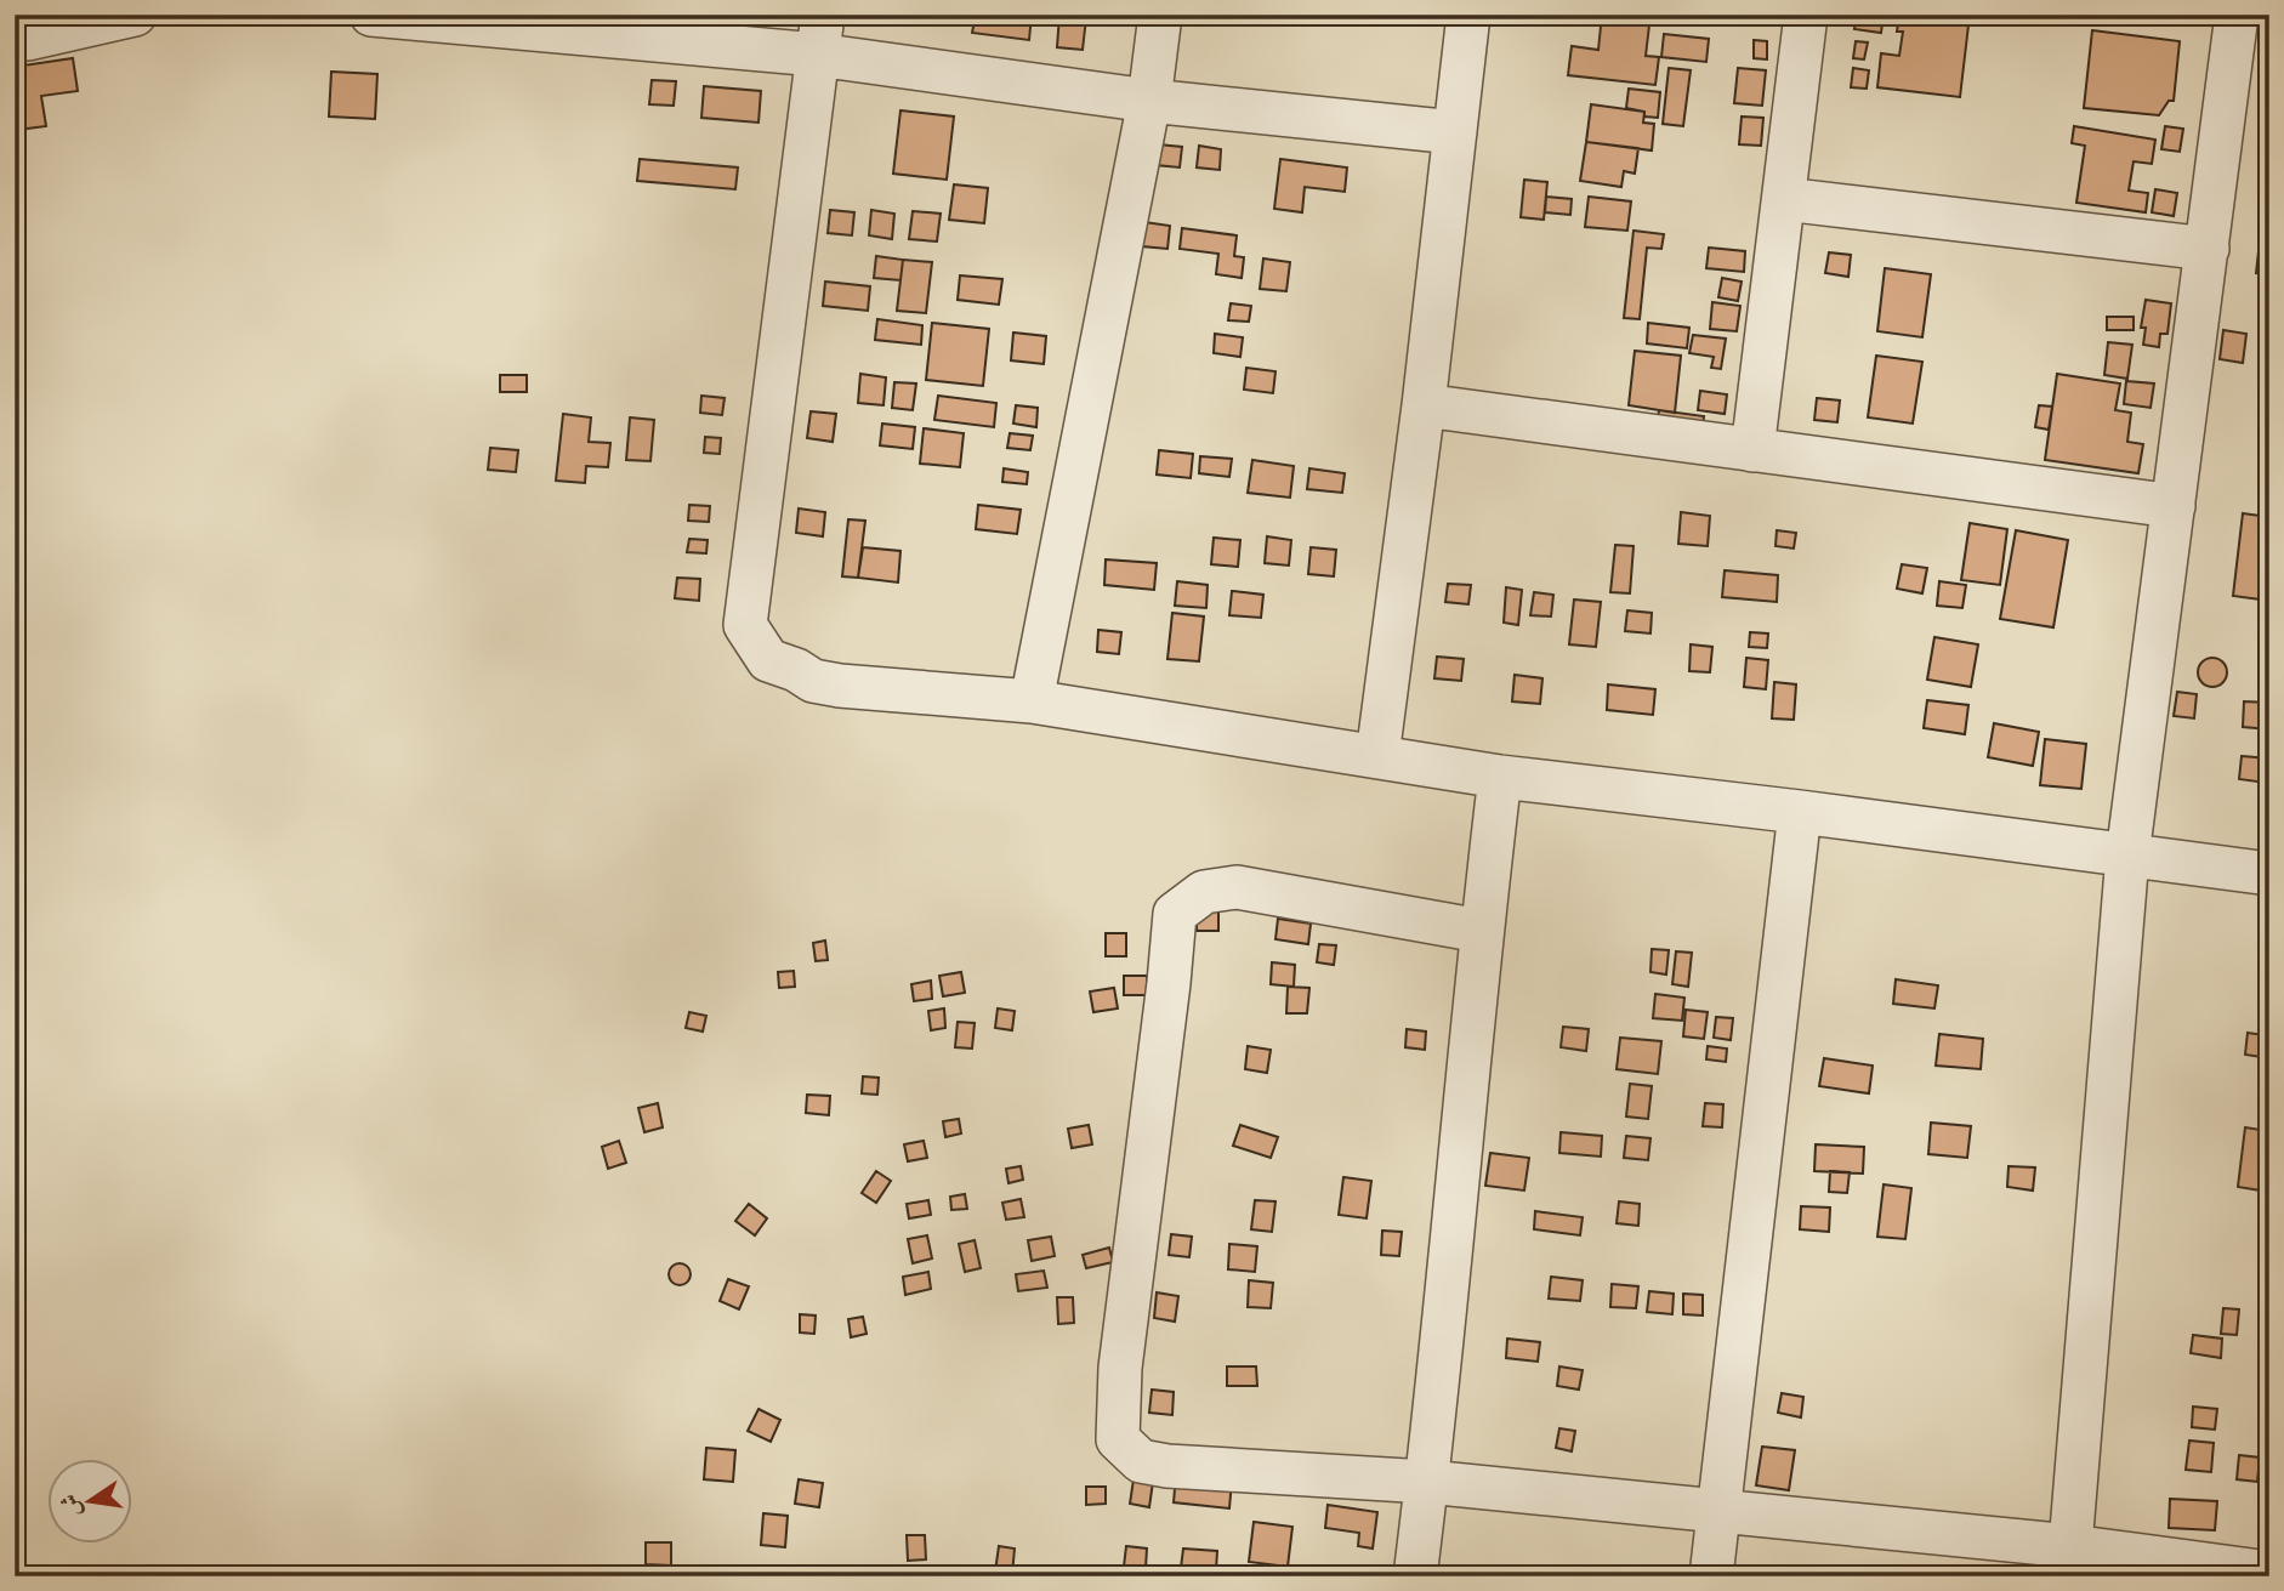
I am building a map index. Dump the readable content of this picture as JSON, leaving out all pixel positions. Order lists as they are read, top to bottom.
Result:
{
  "north": "left"
}
